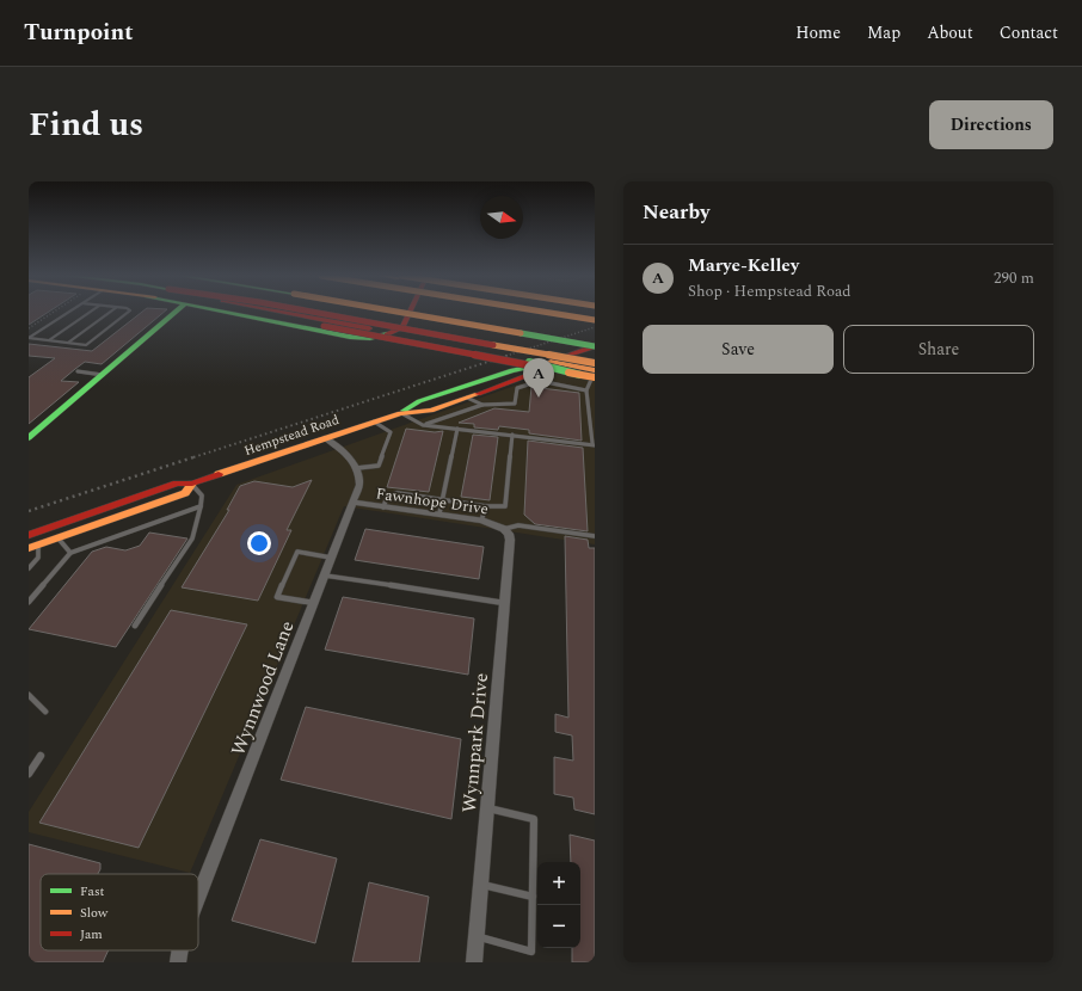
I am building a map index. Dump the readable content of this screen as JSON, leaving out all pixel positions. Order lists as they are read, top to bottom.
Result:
{
  "streets": {
    "main road": ["Hempstead Road"],
    "street": ["Fawnhope Drive", "Wynnwood Lane", "Wynnpark Drive"]
  },
  "crossings": [
    ["Fawnhope Drive", "Wynnwood Lane"],
    ["Fawnhope Drive", "Wynnpark Drive"]
  ],
  "legend": ["Fast", "Slow", "Jam"],
  "north": "right",
  "page": {
    "header": "Turnpoint",
    "nav": [
      "Home",
      "Map",
      "About",
      "Contact"
    ],
    "title": "Find us",
    "buttons": [
      "Directions",
      ["Save", "Share"]
    ],
    "heading": "Nearby",
    "list": [
      {
        "mark": "A",
        "name": "Marye-Kelley",
        "note": "Shop · Hempstead Road",
        "value": "290 m"
      }
    ],
    "pins": "A",
    "map_buttons": ["+", "−"]
  }
}
